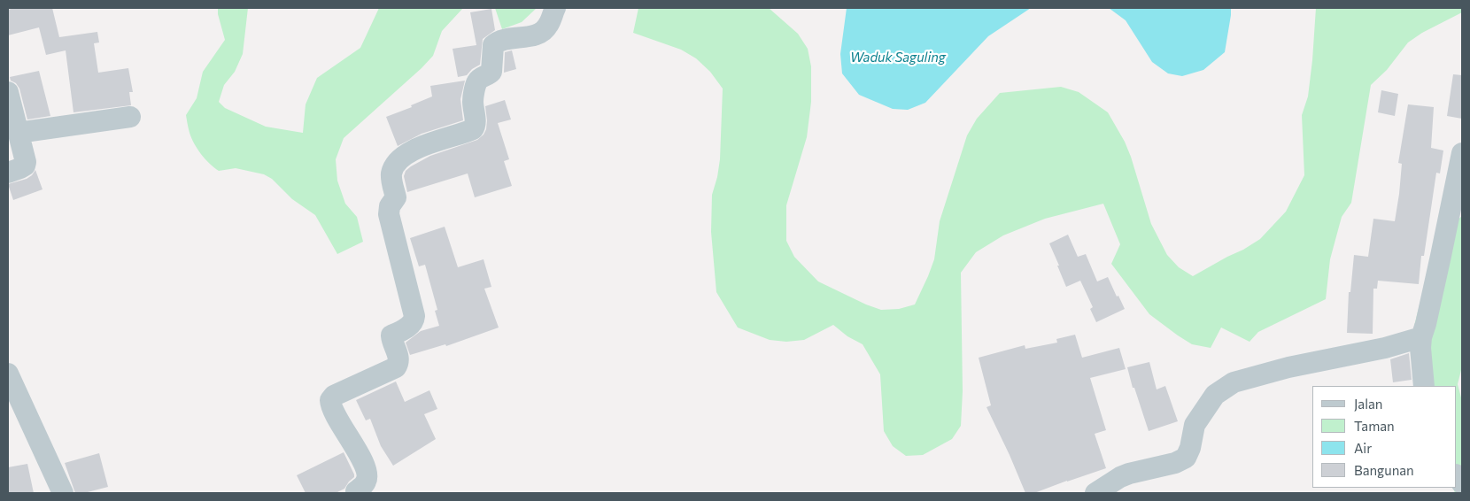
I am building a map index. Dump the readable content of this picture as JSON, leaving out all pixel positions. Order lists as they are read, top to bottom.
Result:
{
  "water": ["Waduk Saguling"],
  "legend": [
    "Jalan",
    "Taman",
    "Air",
    "Bangunan"
  ]
}
